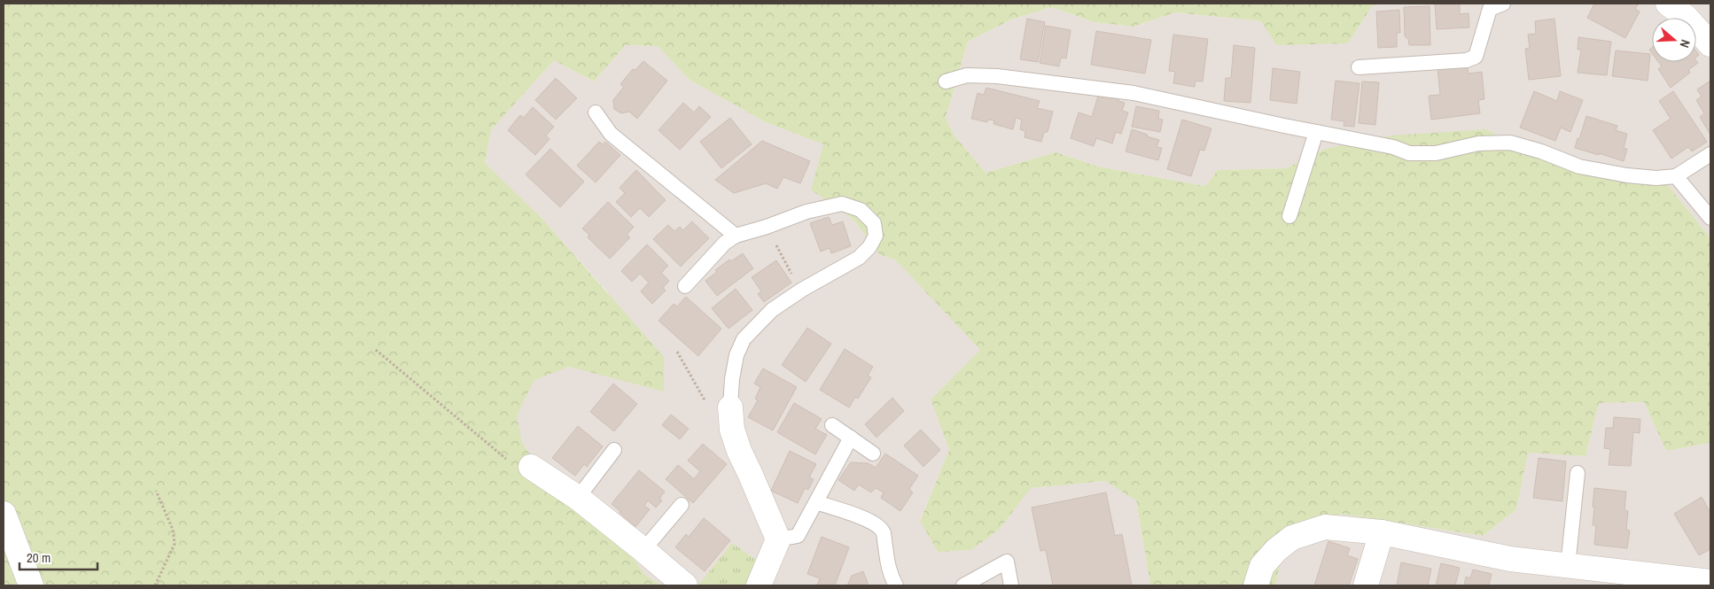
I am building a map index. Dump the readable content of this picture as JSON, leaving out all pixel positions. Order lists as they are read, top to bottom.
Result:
{
  "scale_bar": "20 m",
  "north": "right"
}
